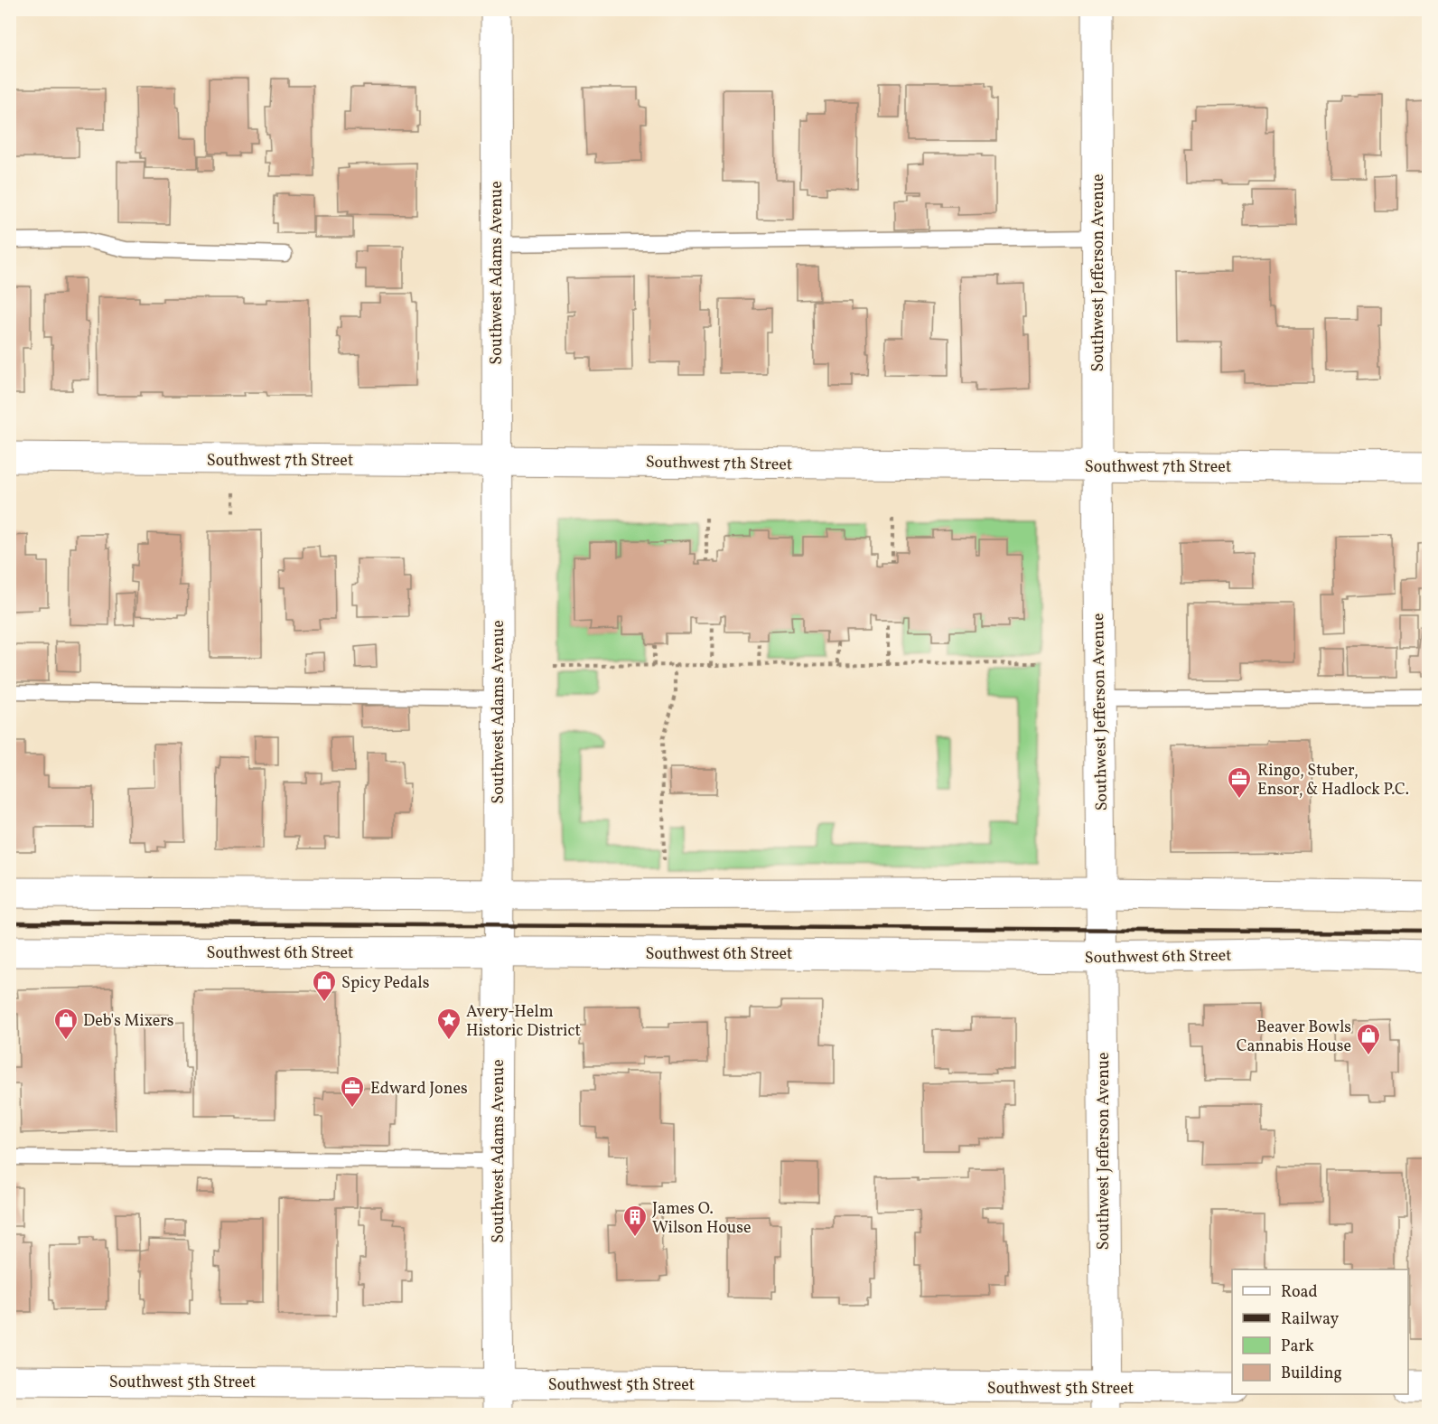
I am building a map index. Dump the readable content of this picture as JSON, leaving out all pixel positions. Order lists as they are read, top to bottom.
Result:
{
  "streets": {
    "street": [
      "Southwest Adams Avenue",
      "Southwest Jefferson Avenue",
      "Southwest 7th Street",
      "Southwest 6th Street",
      "Southwest 5th Street"
    ]
  },
  "crossings": [
    ["Southwest Adams Avenue", "Southwest 7th Street"],
    ["Southwest Adams Avenue", "Southwest 6th Street"],
    ["Southwest Adams Avenue", "Southwest 5th Street"],
    ["Southwest Jefferson Avenue", "Southwest 7th Street"],
    ["Southwest Jefferson Avenue", "Southwest 6th Street"],
    ["Southwest Jefferson Avenue", "Southwest 5th Street"]
  ],
  "places": {
    "office": ["Ringo, Stuber, Ensor, & Hadlock P.C.", "Edward Jones"],
    "shop": ["Spicy Pedals", "Deb's Mixers", "Beaver Bowls Cannabis House"],
    "place": ["Avery-Helm Historic District"],
    "building": ["James O. Wilson House"]
  },
  "legend": [
    "Road",
    "Railway",
    "Park",
    "Building"
  ]
}
